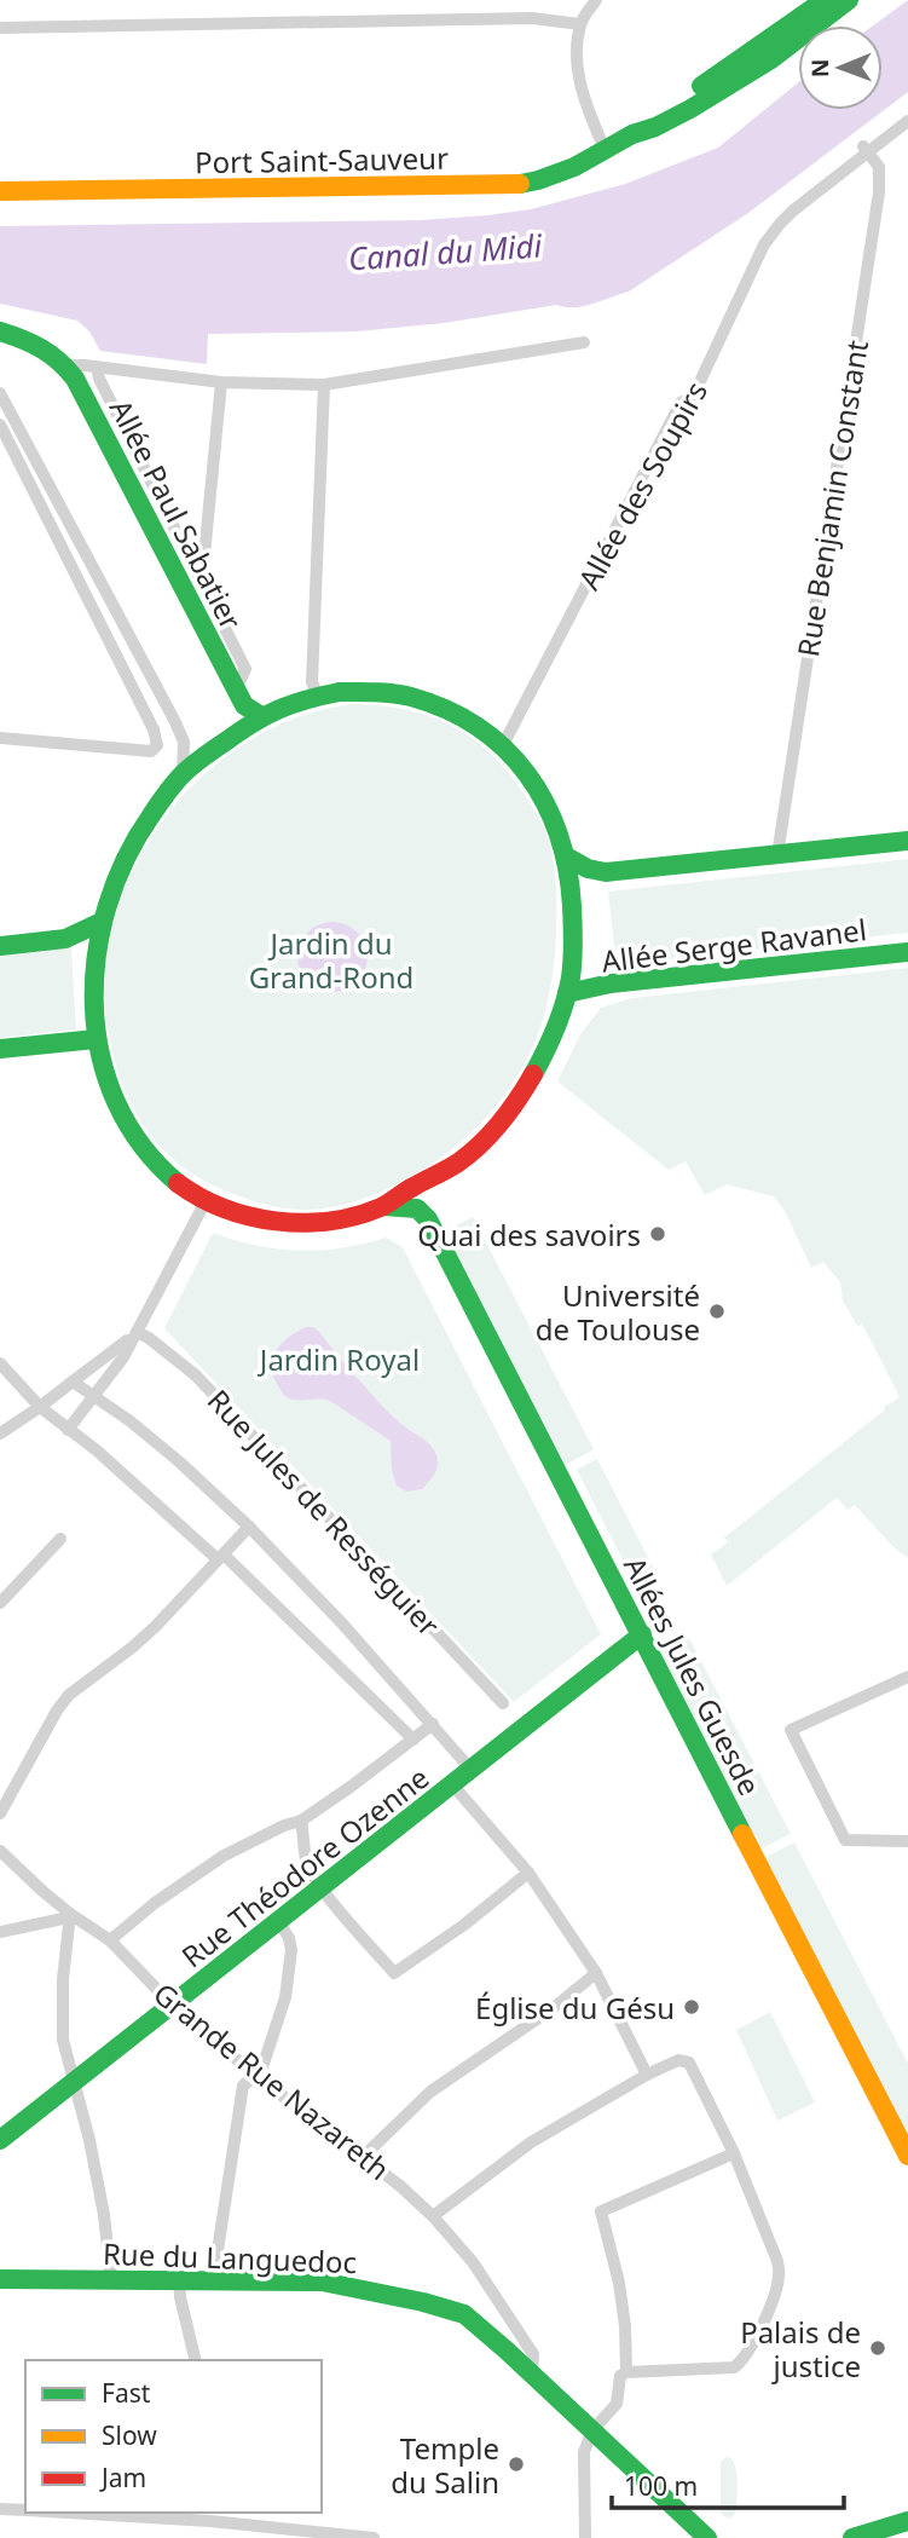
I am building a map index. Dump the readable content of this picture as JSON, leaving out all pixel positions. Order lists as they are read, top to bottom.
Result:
{
  "streets": {
    "main road": [
      "Port Saint-Sauveur",
      "Allée Paul Sabatier",
      "Allée Serge Ravanel",
      "Allées Jules Guesde",
      "Rue Théodore Ozenne",
      "Rue du Languedoc"
    ],
    "street": [
      "Allée des Soupirs",
      "Rue Benjamin Constant",
      "Rue Jules de Rességuier",
      "Grande Rue Nazareth"
    ]
  },
  "crossings": [
    ["Allée des Soupirs", "Rue Benjamin Constant"],
    ["Allées Jules Guesde", "Rue Théodore Ozenne"],
    ["Rue Théodore Ozenne", "Grande Rue Nazareth"],
    ["Grande Rue Nazareth", "Rue du Languedoc"]
  ],
  "water": ["Canal du Midi"],
  "parks": ["Jardin du Grand-Rond", "Jardin Royal"],
  "places": [
    "Quai des savoirs",
    "Université de Toulouse",
    "Église du Gésu",
    "Palais de justice",
    "Temple du Salin"
  ],
  "legend": ["Fast", "Slow", "Jam"],
  "scale_bar": "100 m",
  "north": "left"
}
